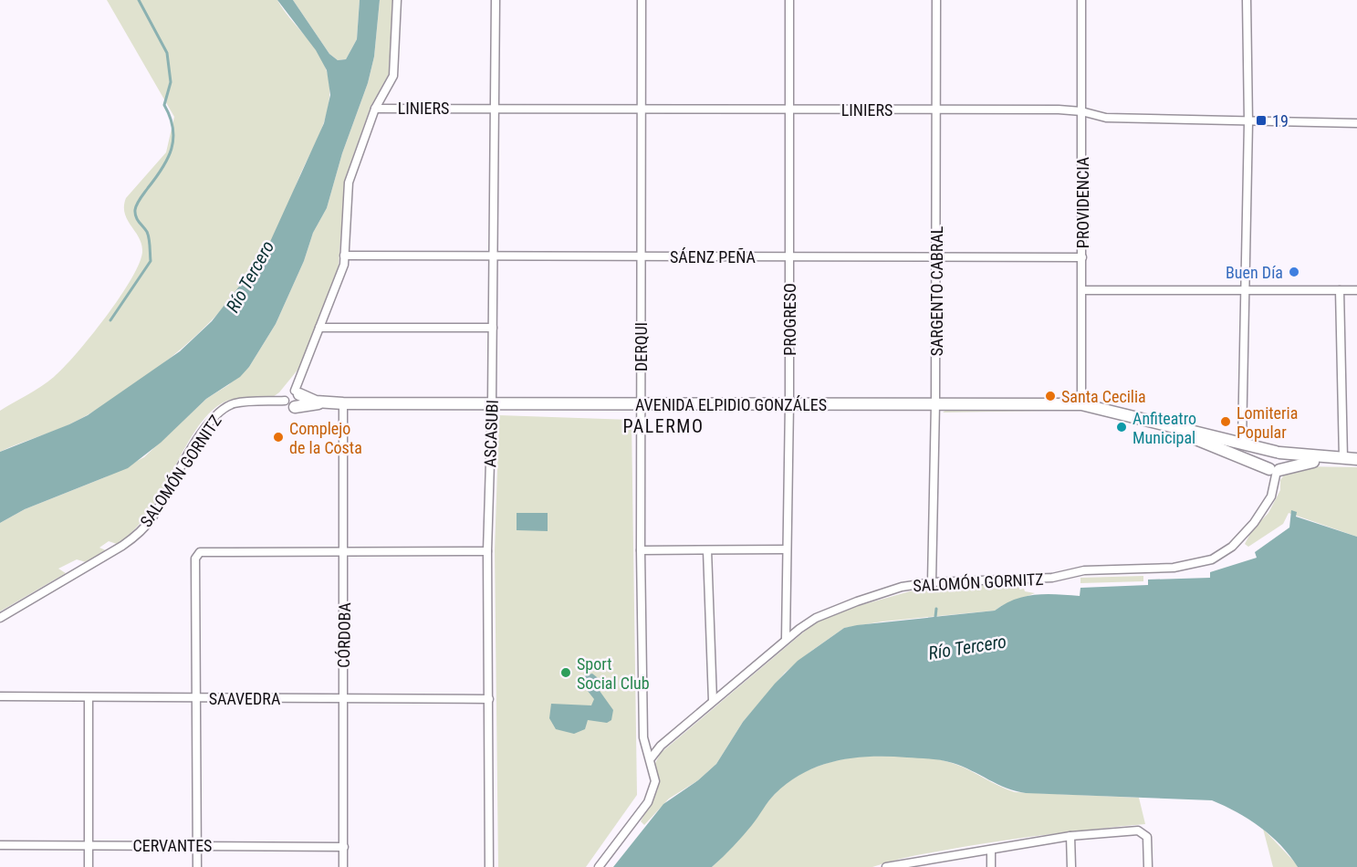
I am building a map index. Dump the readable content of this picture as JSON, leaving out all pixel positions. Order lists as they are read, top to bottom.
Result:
{
  "streets": {
    "main road": ["AVENIDA ELPIDIO GONZÁLES"],
    "street": [
      "LINIERS",
      "PROVIDENCIA",
      "SÁENZ PEÑA",
      "SARGENTO CABRAL",
      "PROGRESO",
      "DERQUI",
      "ASCASUBI",
      "SALOMÓN GORNITZ",
      "CÓRDOBA",
      "SAAVEDRA",
      "CERVANTES"
    ]
  },
  "crossings": [
    ["LINIERS", "PROVIDENCIA"],
    ["LINIERS", "SARGENTO CABRAL"],
    ["LINIERS", "PROGRESO"],
    ["LINIERS", "DERQUI"],
    ["LINIERS", "ASCASUBI"],
    ["PROVIDENCIA", "SÁENZ PEÑA"],
    ["PROVIDENCIA", "AVENIDA ELPIDIO GONZÁLES"],
    ["SÁENZ PEÑA", "SARGENTO CABRAL"],
    ["SÁENZ PEÑA", "PROGRESO"],
    ["SÁENZ PEÑA", "DERQUI"],
    ["SÁENZ PEÑA", "ASCASUBI"],
    ["SARGENTO CABRAL", "AVENIDA ELPIDIO GONZÁLES"],
    ["SARGENTO CABRAL", "SALOMÓN GORNITZ"],
    ["PROGRESO", "AVENIDA ELPIDIO GONZÁLES"],
    ["PROGRESO", "SALOMÓN GORNITZ"],
    ["DERQUI", "AVENIDA ELPIDIO GONZÁLES"],
    ["DERQUI", "SALOMÓN GORNITZ"],
    ["AVENIDA ELPIDIO GONZÁLES", "ASCASUBI"],
    ["AVENIDA ELPIDIO GONZÁLES", "SALOMÓN GORNITZ"],
    ["AVENIDA ELPIDIO GONZÁLES", "CÓRDOBA"],
    ["ASCASUBI", "SAAVEDRA"],
    ["CÓRDOBA", "SAAVEDRA"],
    ["CÓRDOBA", "CERVANTES"]
  ],
  "districts": ["PALERMO"],
  "water": ["Río Tercero"],
  "places": {
    "transit": ["19"],
    "other": [
      "Buen Día",
      "Santa Cecilia",
      "Lomiteria Popular",
      "Anfiteatro Municipal",
      "Complejo de la Costa",
      "Sport Social Club"
    ]
  }
}
